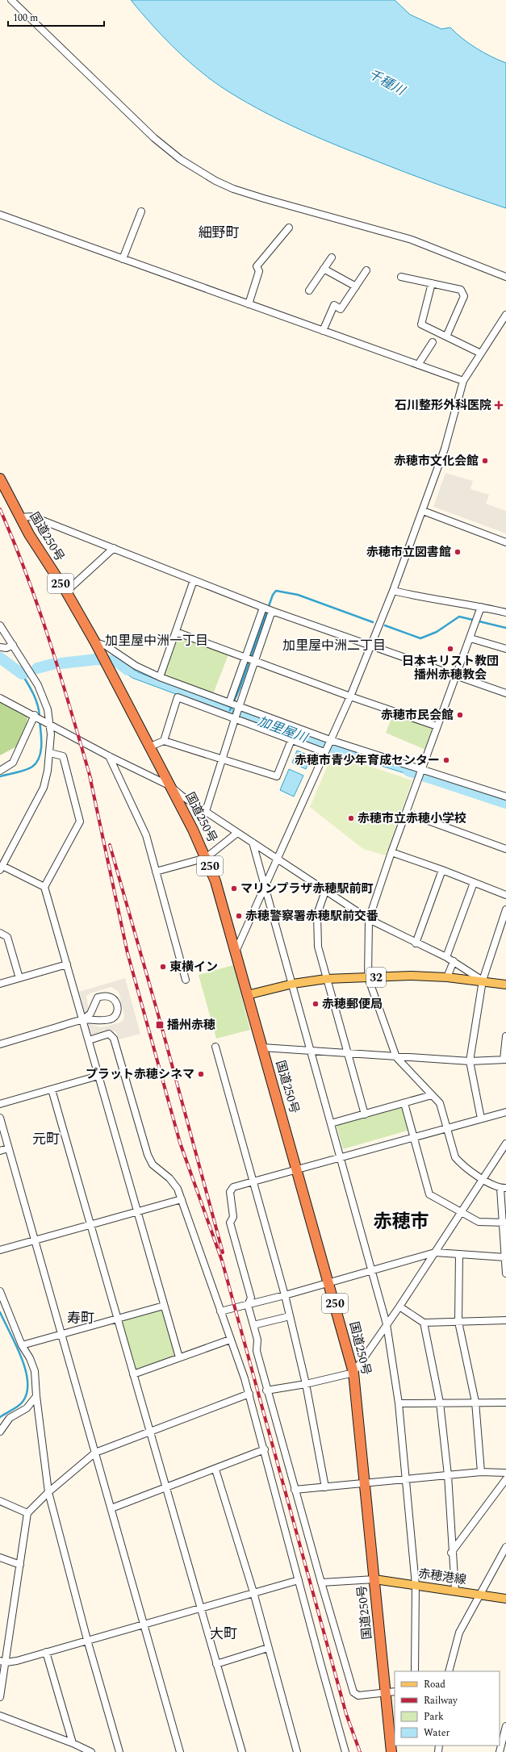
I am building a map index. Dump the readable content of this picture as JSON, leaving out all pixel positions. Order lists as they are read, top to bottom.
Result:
{
  "streets": {
    "highway": ["国道250号", "250"],
    "main road": ["32", "赤穂港線"]
  },
  "crossings": [
    ["国道250号", "32"],
    ["国道250号", "赤穂港線"]
  ],
  "districts": [
    "細野町",
    "加里屋中洲一丁目",
    "加里屋中洲二丁目",
    "元町",
    "赤穂市",
    "寿町",
    "大町"
  ],
  "water": ["千種川", "加里屋川"],
  "places": {
    "health": ["石川整形外科医院"],
    "other": [
      "赤穂市文化会館",
      "赤穂市立図書館",
      "日本キリスト教団 播州赤穂教会",
      "赤穂市民会館",
      "赤穂市青少年育成センター",
      "赤穂市立赤穂小学校",
      "マリンプラザ赤穂駅前町",
      "赤穂警察署赤穂駅前交番",
      "東横イン",
      "赤穂郵便局",
      "プラット赤穂シネマ"
    ],
    "transit": ["播州赤穂"]
  },
  "legend": [
    "Road",
    "Railway",
    "Park",
    "Water"
  ],
  "scale_bar": "100 m"
}
